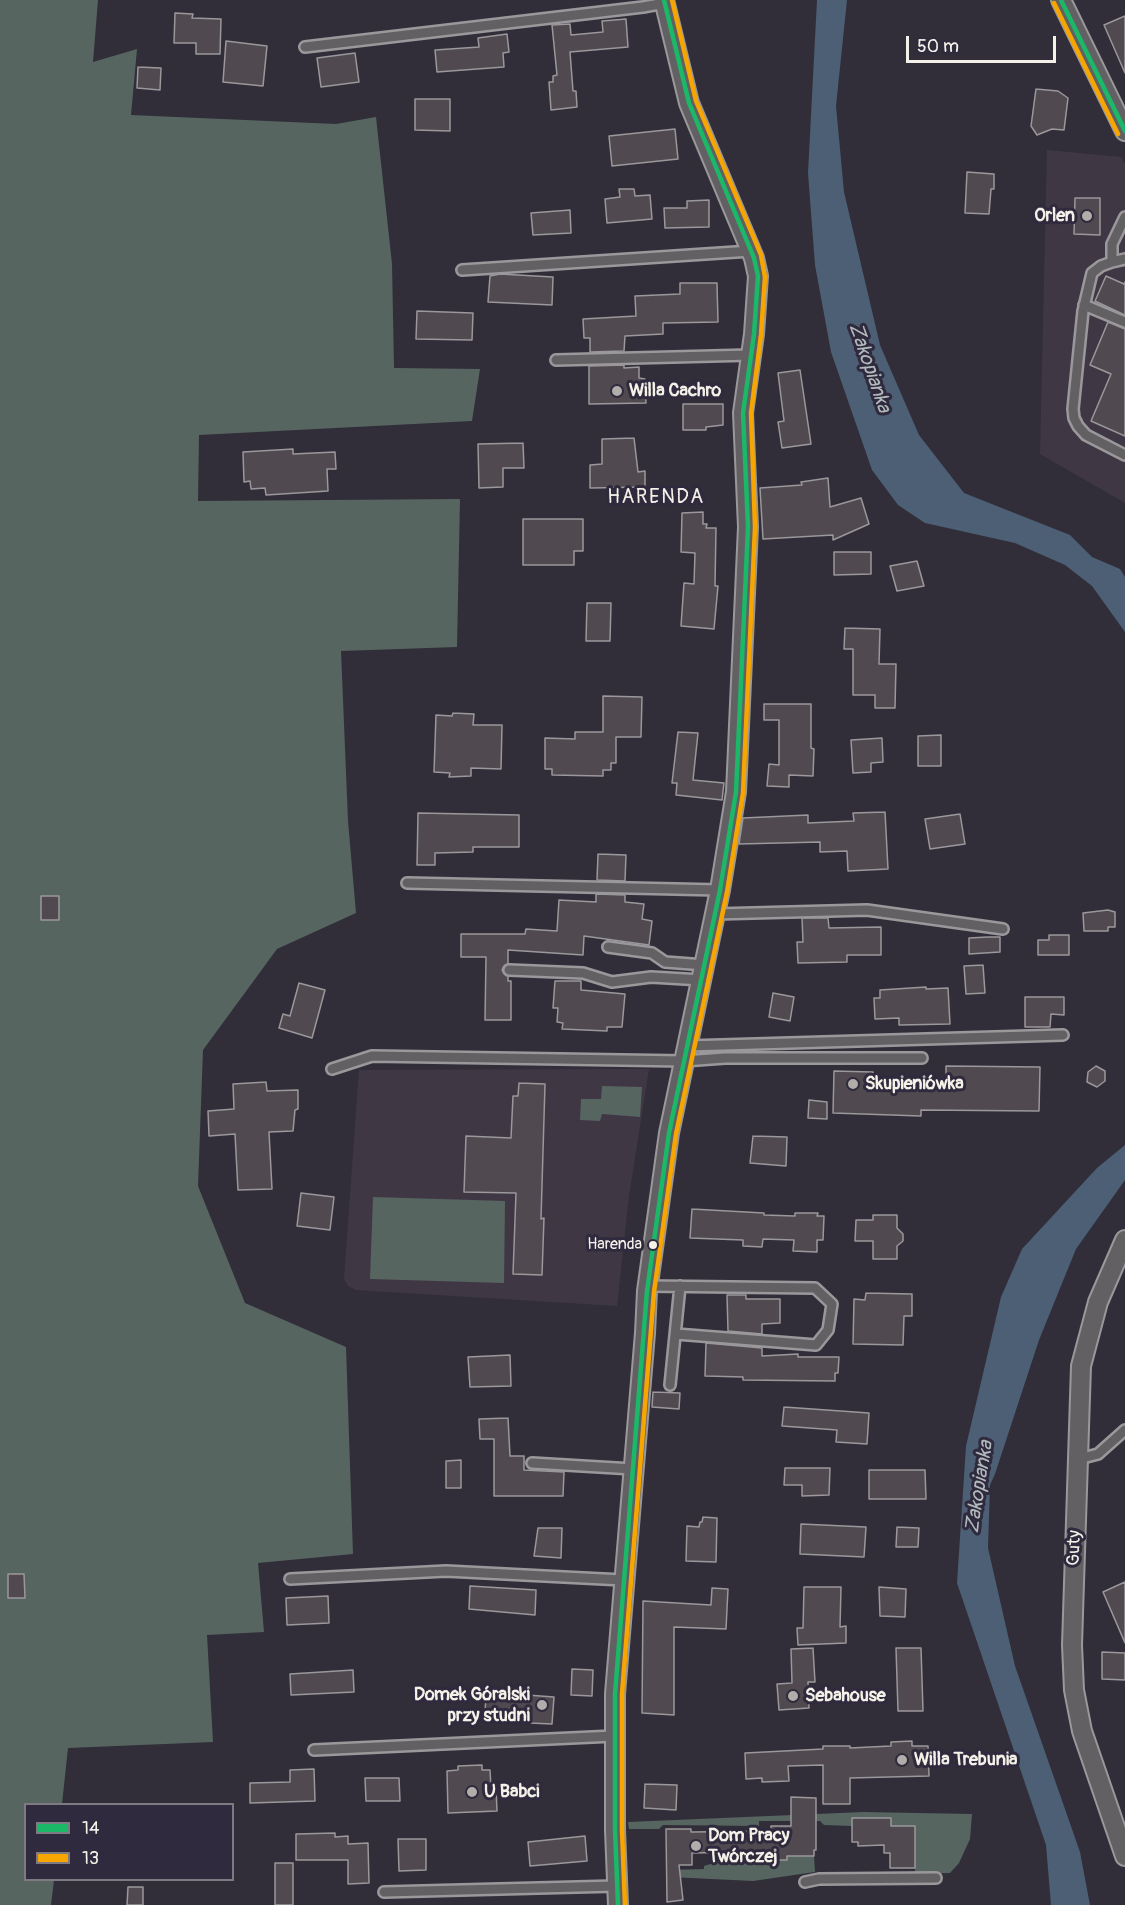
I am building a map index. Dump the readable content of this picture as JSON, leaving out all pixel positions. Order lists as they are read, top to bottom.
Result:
{
  "streets": {
    "street": ["Guty"]
  },
  "districts": ["HARENDA"],
  "water": ["Zakopianka"],
  "places": [
    "Orlen",
    "Willa Cachro",
    "Skupieniówka",
    "Harenda",
    "Sebahouse",
    "Domek Góralski przy studni",
    "Willa Trebunia",
    "U Babci",
    "Dom Pracy Twórczej"
  ],
  "lines": ["transit line 14", "transit line 13"],
  "legend": ["14", "13"],
  "scale_bar": "50 m"
}
